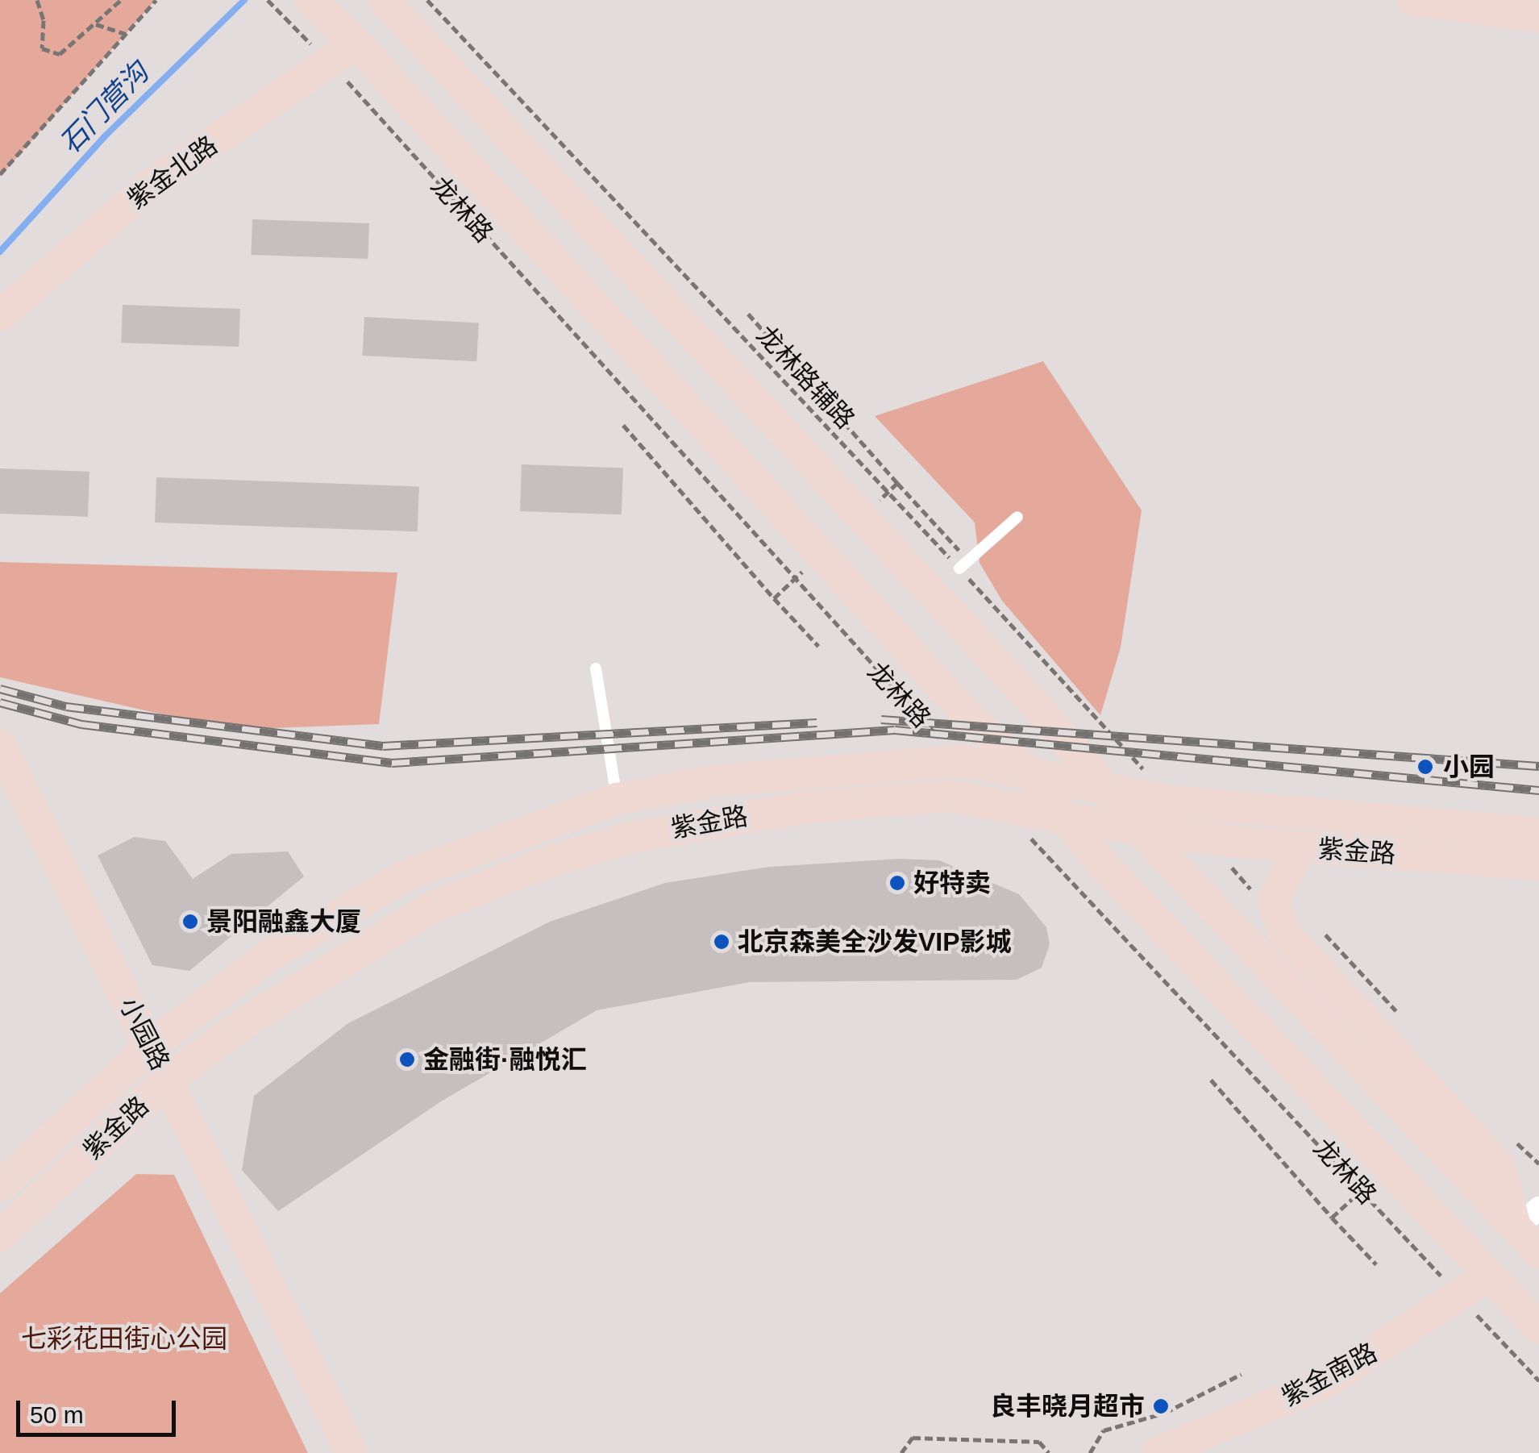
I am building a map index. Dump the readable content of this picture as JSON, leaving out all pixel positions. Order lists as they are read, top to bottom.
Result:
{
  "streets": {
    "main road": [
      "紫金北路",
      "龙林路",
      "紫金路",
      "小园路",
      "紫金南路"
    ],
    "path": ["龙林路辅路"]
  },
  "crossings": [
    ["紫金北路", "龙林路"],
    ["龙林路", "紫金路"],
    ["龙林路", "紫金南路"],
    ["紫金路", "小园路"]
  ],
  "water": ["石门营沟"],
  "parks": ["七彩花田街心公园"],
  "places": [
    "小园",
    "好特卖",
    "景阳融鑫大厦",
    "北京森美全沙发VIP影城",
    "金融街·融悦汇",
    "良丰晓月超市"
  ],
  "scale_bar": "50 m"
}
